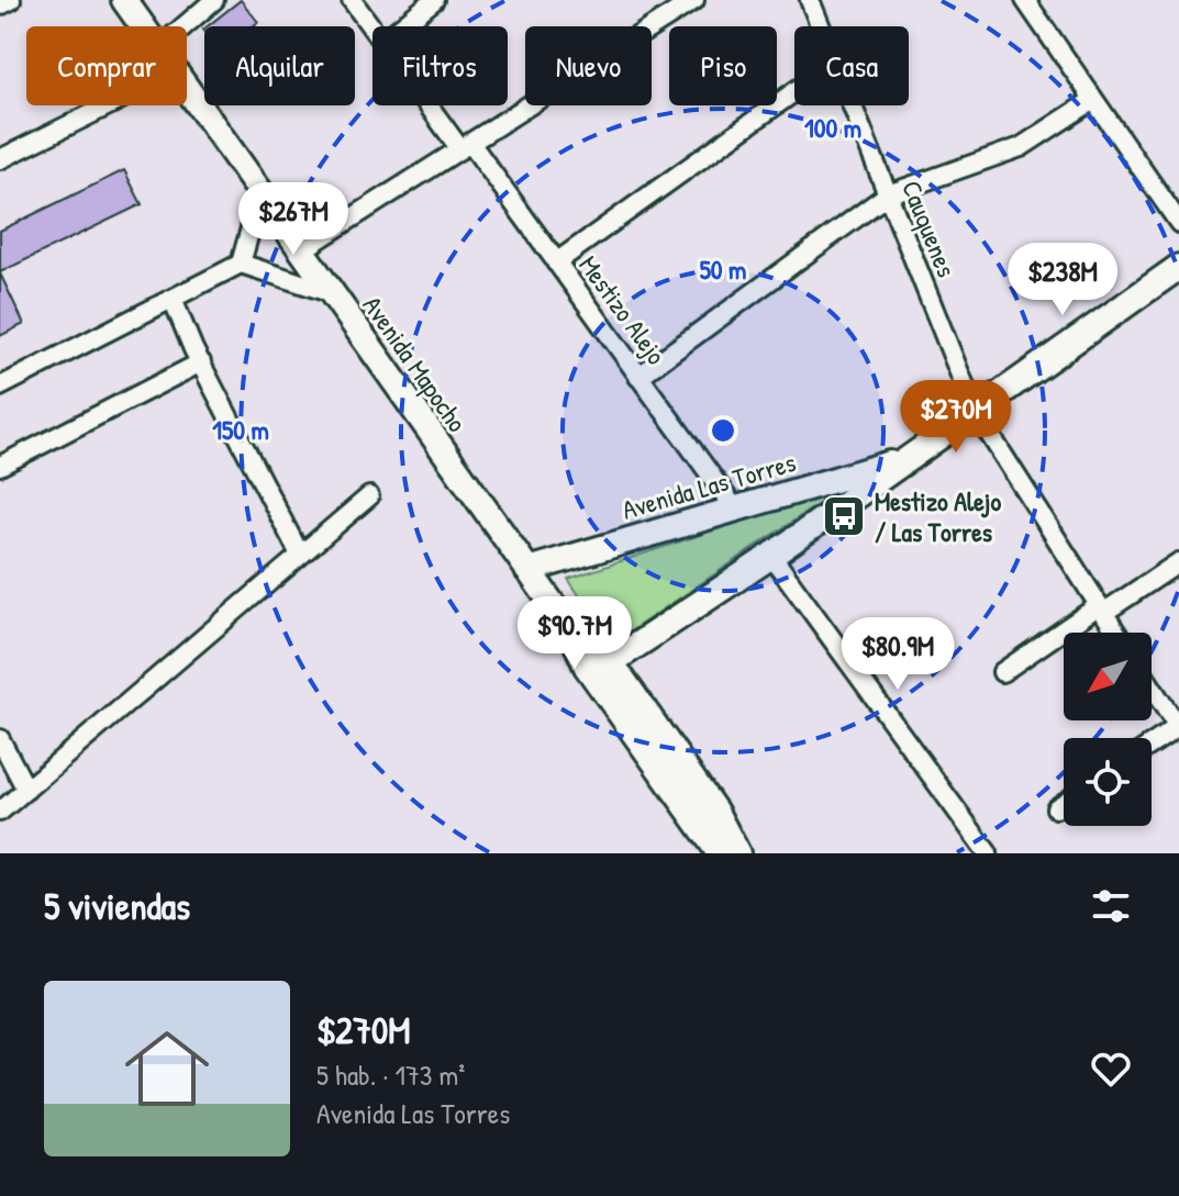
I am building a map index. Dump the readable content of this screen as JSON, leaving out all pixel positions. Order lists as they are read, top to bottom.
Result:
{
  "streets": {
    "main road": ["Avenida Mapocho", "Avenida Las Torres"],
    "street": ["Cauquenes", "Mestizo Alejo"]
  },
  "crossings": [
    ["Cauquenes", "Avenida Las Torres"],
    ["Mestizo Alejo", "Avenida Las Torres"],
    ["Avenida Mapocho", "Avenida Las Torres"]
  ],
  "places": {
    "bus stop": ["Mestizo Alejo / Las Torres"]
  },
  "north": "bottom left",
  "page": {
    "chip": [
      "Comprar",
      "Alquilar",
      "Filtros",
      "Nuevo",
      "Piso",
      "Casa"
    ],
    "price": [
      "$267M",
      "$238M",
      "$270M",
      "$90.7M",
      "$80.9M"
    ],
    "heading": "5 viviendas",
    "list": [
      {
        "name": "$270M",
        "note": "5 hab. · 173 m² · Avenida Las Torres"
      }
    ]
  },
  "rings": ["100 m", "50 m", "150 m"]
}
